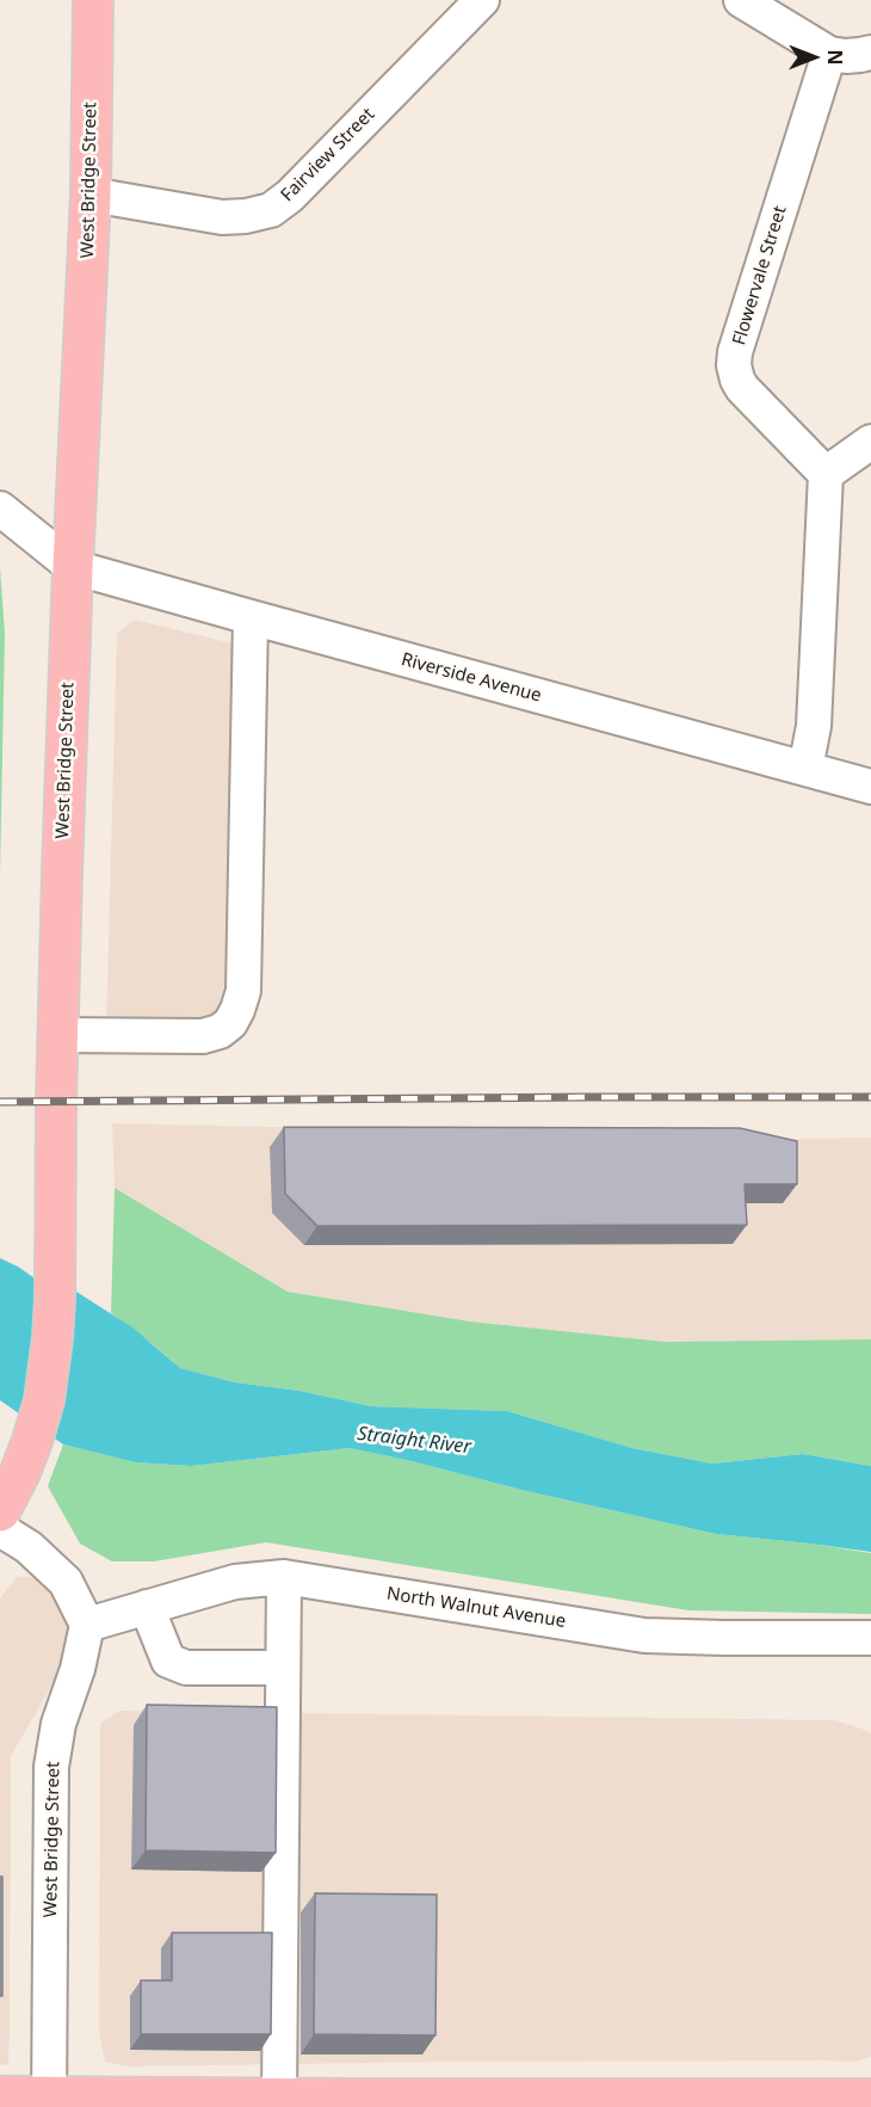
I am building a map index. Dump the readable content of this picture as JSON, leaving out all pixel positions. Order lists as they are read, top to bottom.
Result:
{
  "streets": {
    "main road": ["West Bridge Street"],
    "street": [
      "Fairview Street",
      "Flowervale Street",
      "Riverside Avenue",
      "North Walnut Avenue"
    ]
  },
  "crossings": [
    ["Fairview Street", "West Bridge Street"],
    ["West Bridge Street", "Riverside Avenue"],
    ["West Bridge Street", "North Walnut Avenue"]
  ],
  "water": ["Straight River"],
  "north": "right"
}
